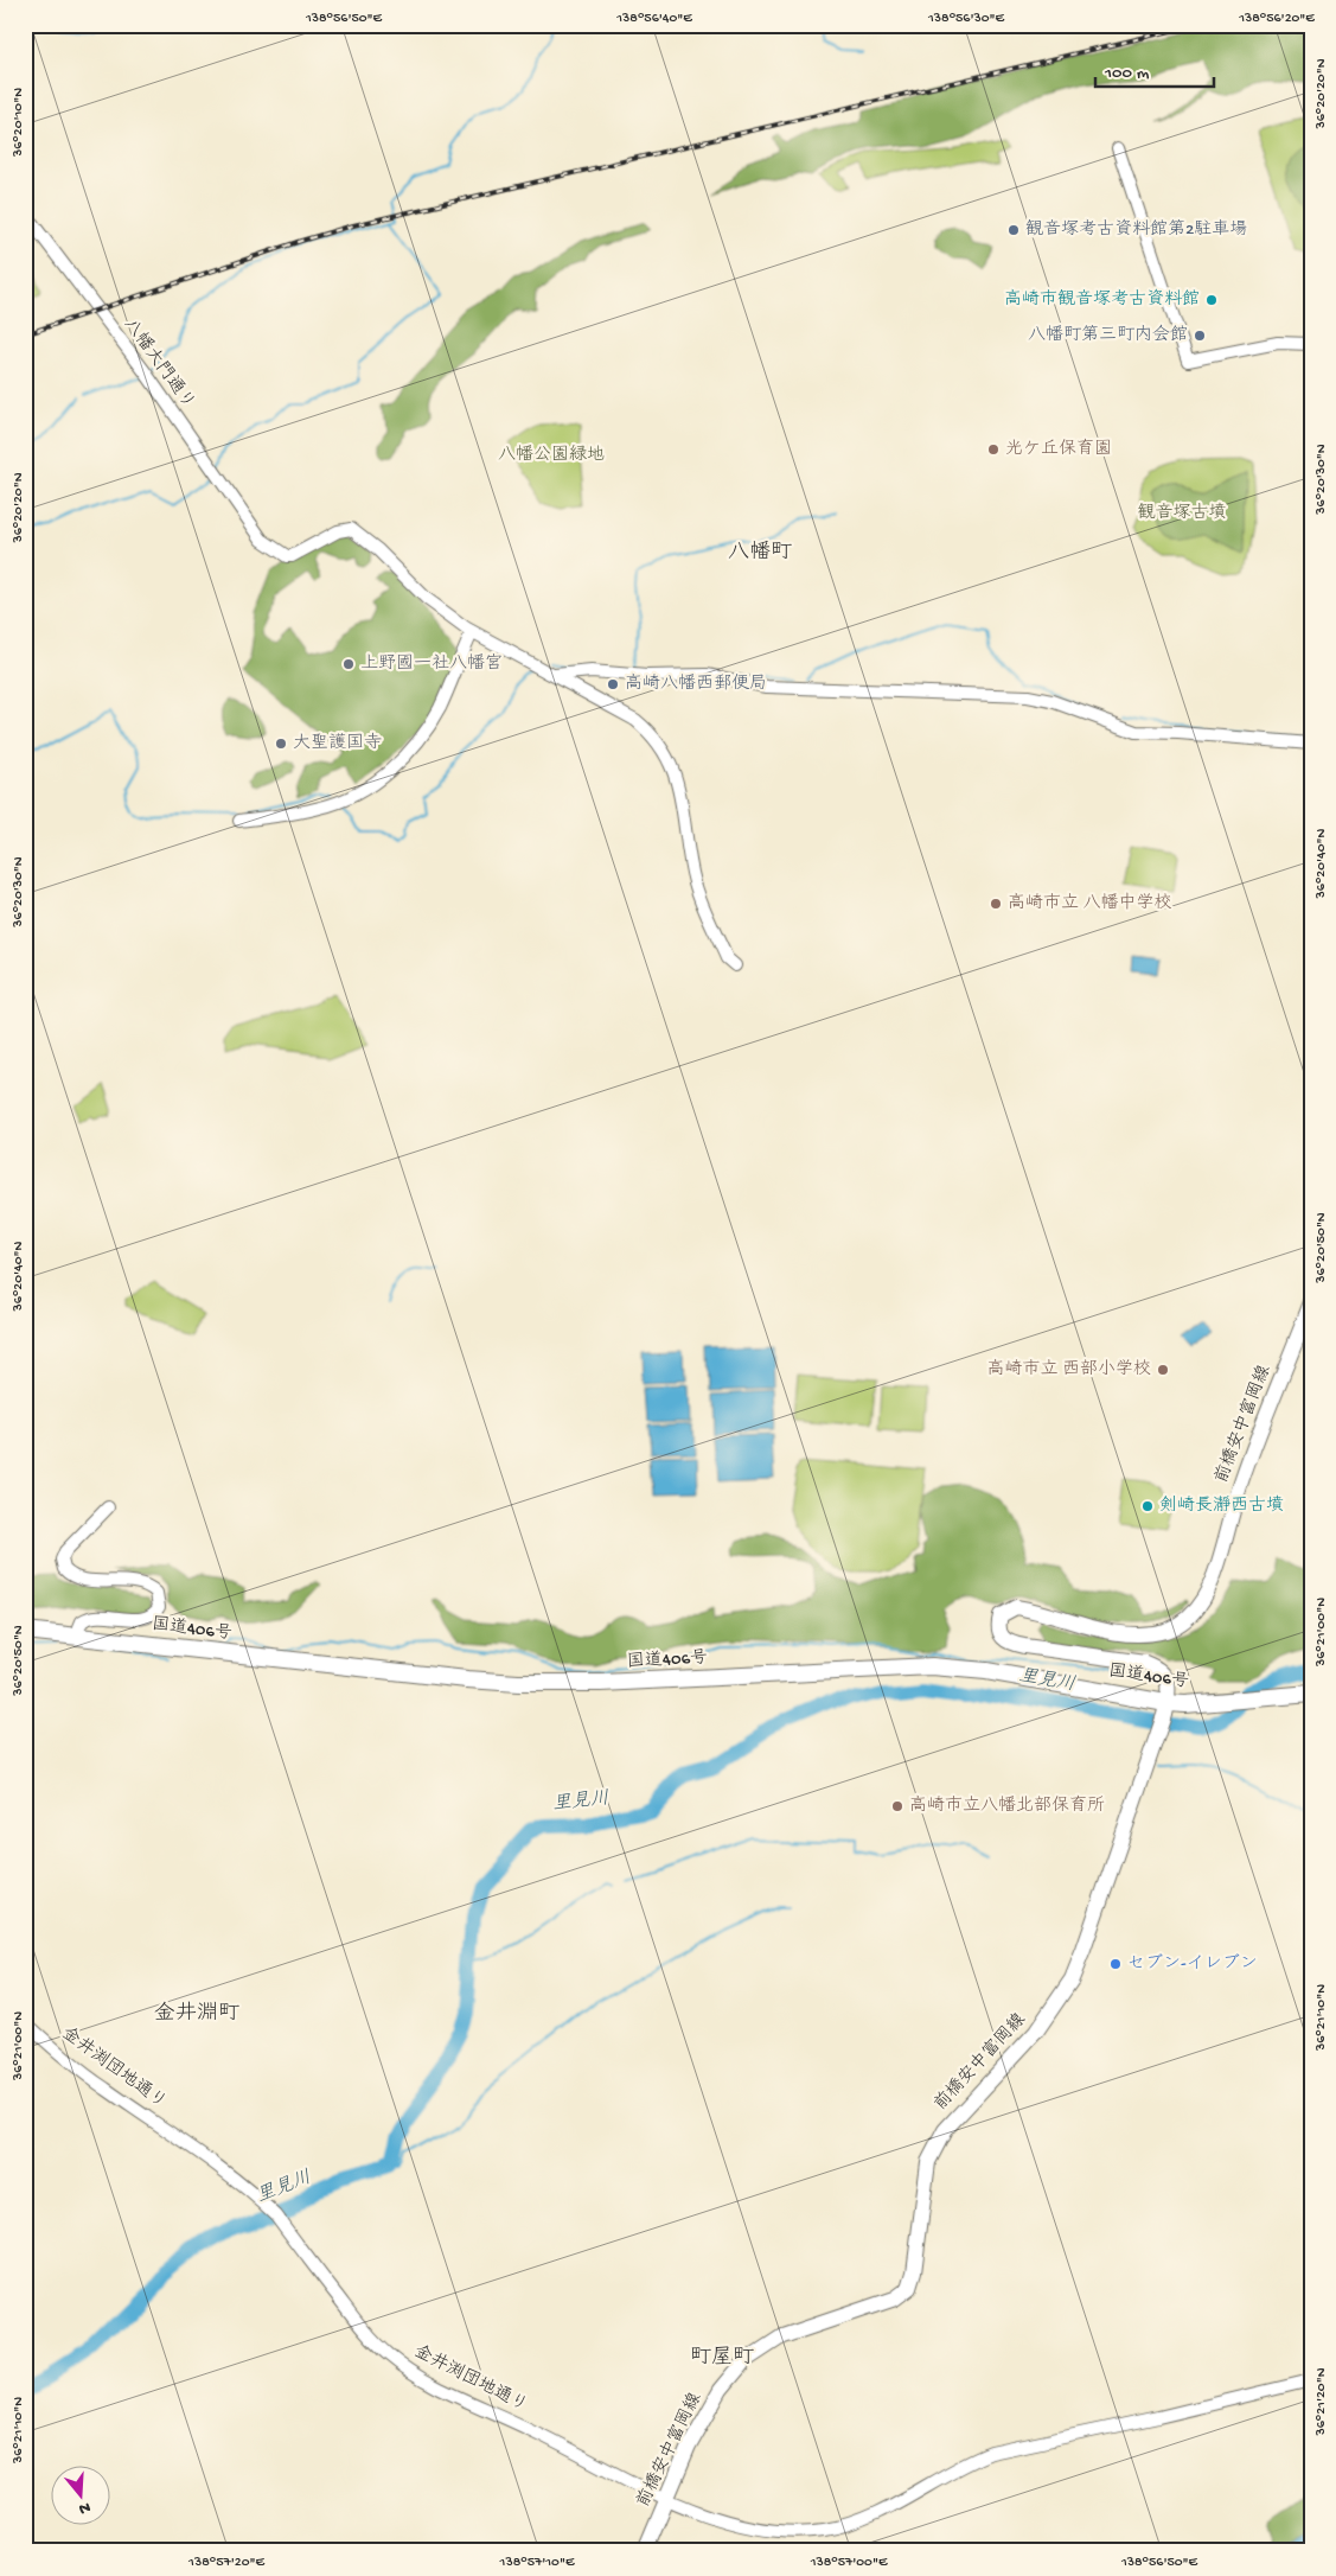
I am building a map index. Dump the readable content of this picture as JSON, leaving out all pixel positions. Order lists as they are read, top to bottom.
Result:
{
  "streets": {
    "highway": ["国道406号"],
    "main road": ["前橋安中富岡線"],
    "street": ["八幡大門通り", "金井渕団地通り"]
  },
  "crossings": [
    ["前橋安中富岡線", "国道406号"],
    ["前橋安中富岡線", "金井渕団地通り"]
  ],
  "districts": ["八幡町", "金井淵町", "町屋町"],
  "water": ["里見川"],
  "parks": ["八幡公園緑地", "観音塚古墳"],
  "places": [
    "観音塚考古資料館第2駐車場",
    "高崎市観音塚考古資料館",
    "八幡町第三町内会館",
    "光ケ丘保育園",
    "上野國一社八幡宮",
    "高崎八幡西郵便局",
    "大聖護国寺",
    "高崎市立 八幡中学校",
    "高崎市立 西部小学校",
    "剣崎長瀞西古墳",
    "高崎市立八幡北部保育所",
    "セブン-イレブン"
  ],
  "scale_bar": "100 m",
  "north": "bottom",
  "coordinates": [
    "138°56'50\"E",
    "138°56'40\"E",
    "138°56'30\"E",
    "138°56'20\"E",
    "36°20'20\"N",
    "36°20'10\"N",
    "36°20'30\"N",
    "36°20'40\"N",
    "36°20'50\"N",
    "36°21'00\"N",
    "36°21'10\"N",
    "36°21'20\"N",
    "138°57'20\"E",
    "138°57'10\"E",
    "138°57'00\"E"
  ]
}
